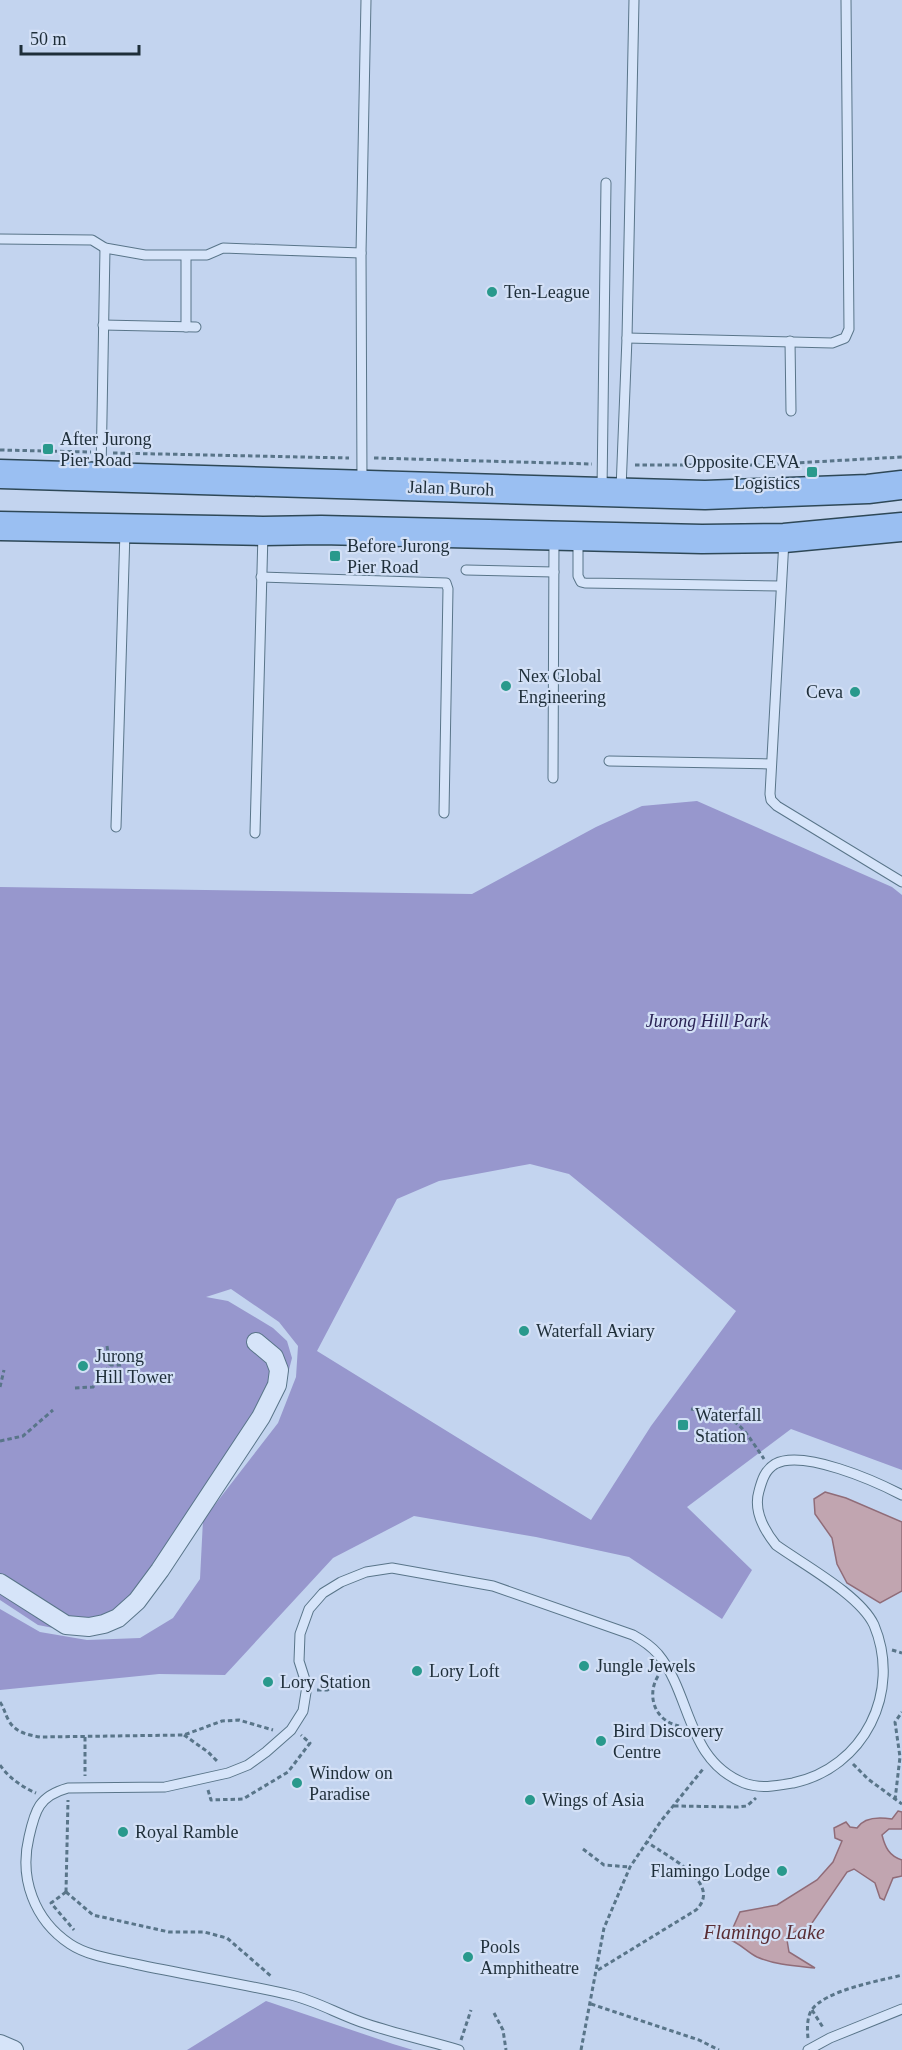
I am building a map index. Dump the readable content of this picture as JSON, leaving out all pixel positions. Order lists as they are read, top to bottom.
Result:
{
  "streets": {
    "main road": ["Jalan Buroh"]
  },
  "water": ["Flamingo Lake"],
  "parks": ["Jurong Hill Park"],
  "places": {
    "other": [
      "Ten-League",
      "Nex Global Engineering",
      "Ceva",
      "Waterfall Aviary",
      "Jurong Hill Tower",
      "Jungle Jewels",
      "Lory Loft",
      "Lory Station",
      "Bird Discovery Centre",
      "Window on Paradise",
      "Wings of Asia",
      "Royal Ramble",
      "Flamingo Lodge",
      "Pools Amphitheatre"
    ],
    "transit": [
      "After Jurong Pier Road",
      "Opposite CEVA Logistics",
      "Before Jurong Pier Road",
      "Waterfall Station"
    ]
  },
  "scale_bar": "50 m"
}
